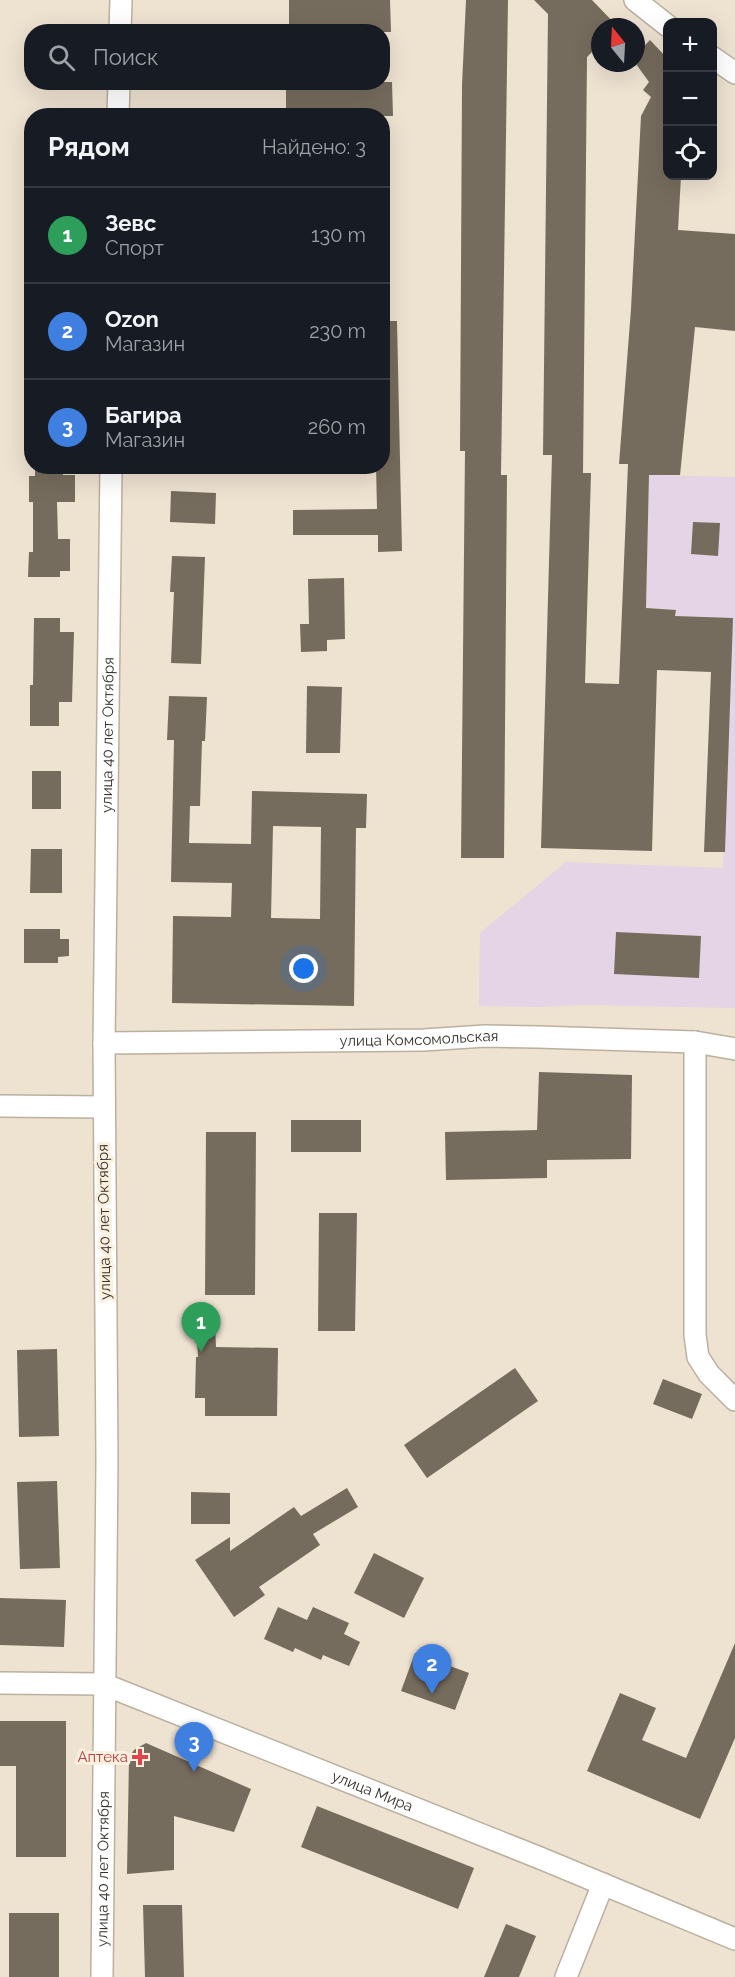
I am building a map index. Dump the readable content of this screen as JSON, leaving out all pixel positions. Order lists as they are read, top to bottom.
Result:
{
  "streets": {
    "street": ["улица 40 лет Октября", "улица Комсомольская", "улица Мира"]
  },
  "crossings": [
    ["улица 40 лет Октября", "улица Комсомольская"],
    ["улица 40 лет Октября", "улица Мира"]
  ],
  "places": {
    "health": ["Аптека"]
  },
  "north": "top",
  "page": {
    "map_buttons": ["+", "−"],
    "search": "Поиск",
    "heading": ["Рядом", "Найдено: 3"],
    "list": [
      {
        "mark": "1",
        "name": "Зевс",
        "note": "Спорт",
        "value": "130 m"
      },
      {
        "mark": "2",
        "name": "Ozon",
        "note": "Магазин",
        "value": "230 m"
      },
      {
        "mark": "3",
        "name": "Багира",
        "note": "Магазин",
        "value": "260 m"
      }
    ],
    "pins": ["1", "2", "3"]
  }
}
